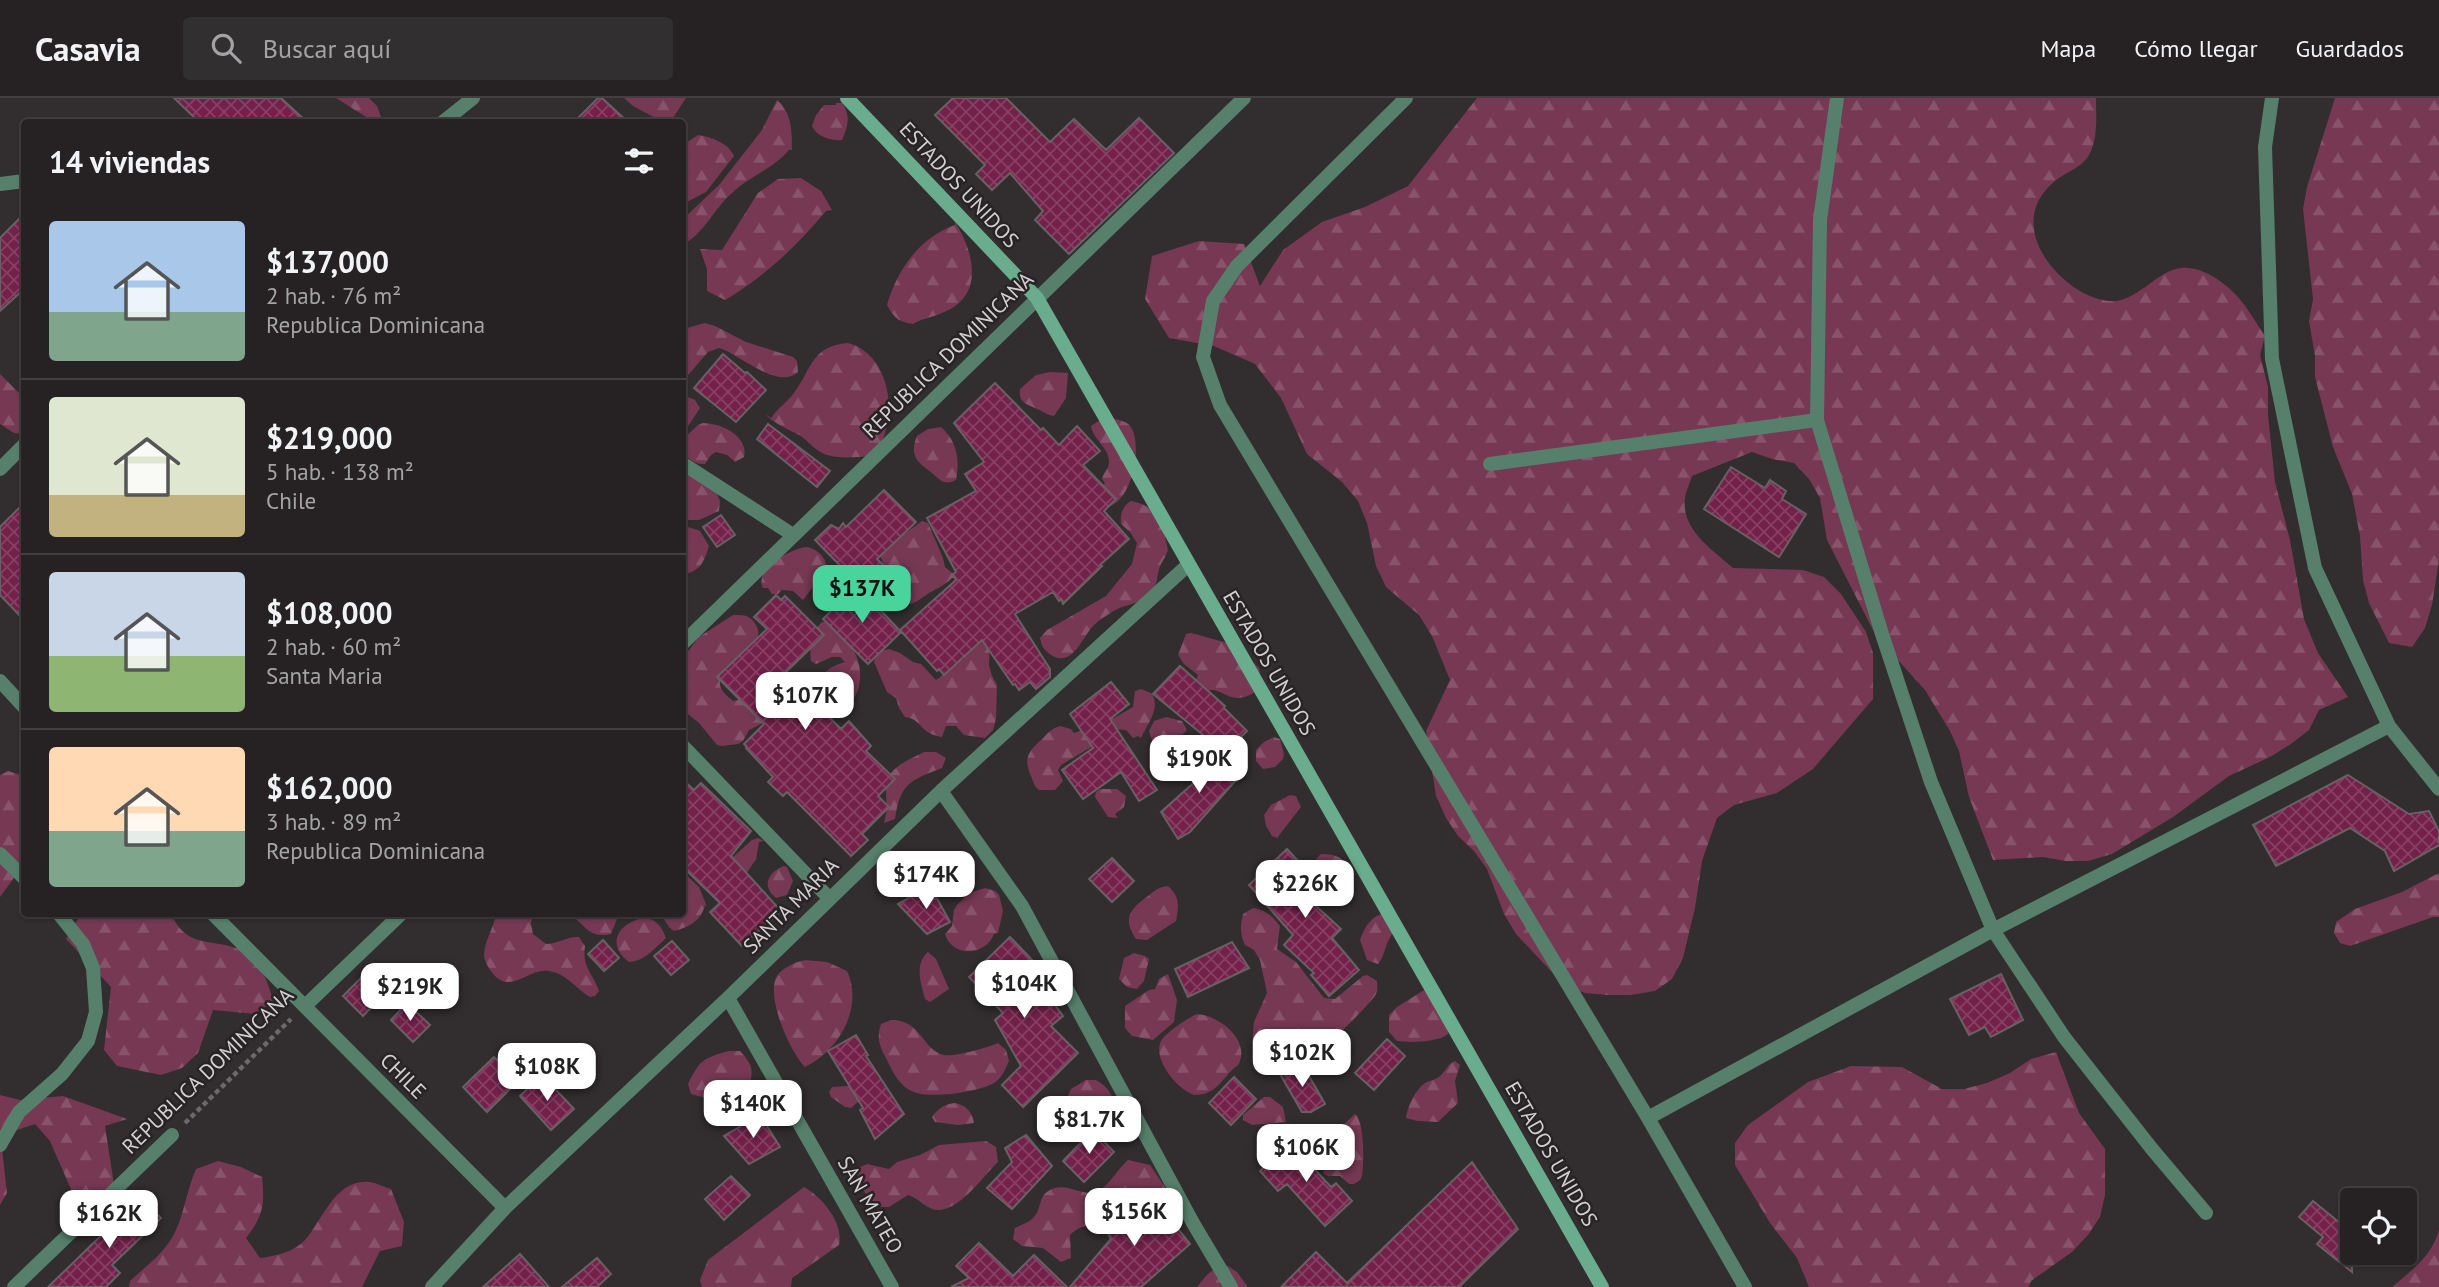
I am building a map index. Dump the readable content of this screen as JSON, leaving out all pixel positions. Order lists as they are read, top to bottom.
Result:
{
  "streets": {
    "street": [
      "ESTADOS UNIDOS",
      "REPUBLICA DOMINICANA",
      "SANTA MARIA",
      "CHILE",
      "SAN MATEO"
    ]
  },
  "crossings": [
    ["ESTADOS UNIDOS", "REPUBLICA DOMINICANA"],
    ["ESTADOS UNIDOS", "SANTA MARIA"],
    ["REPUBLICA DOMINICANA", "CHILE"],
    ["SANTA MARIA", "CHILE"],
    ["SANTA MARIA", "SAN MATEO"]
  ],
  "page": {
    "header": "Casavia",
    "search": "Buscar aquí",
    "nav": ["Mapa", "Cómo llegar", "Guardados"],
    "heading": "14 viviendas",
    "list": [
      {
        "name": "$137,000",
        "note": "2 hab. · 76 m² · Republica Dominicana"
      },
      {
        "name": "$219,000",
        "note": "5 hab. · 138 m² · Chile"
      },
      {
        "name": "$108,000",
        "note": "2 hab. · 60 m² · Santa Maria"
      },
      {
        "name": "$162,000",
        "note": "3 hab. · 89 m² · Republica Dominicana"
      }
    ],
    "price": [
      "$137K",
      "$107K",
      "$190K",
      "$174K",
      "$226K",
      "$104K",
      "$219K",
      "$102K",
      "$108K",
      "$140K",
      "$81.7K",
      "$106K",
      "$156K",
      "$162K"
    ]
  }
}
